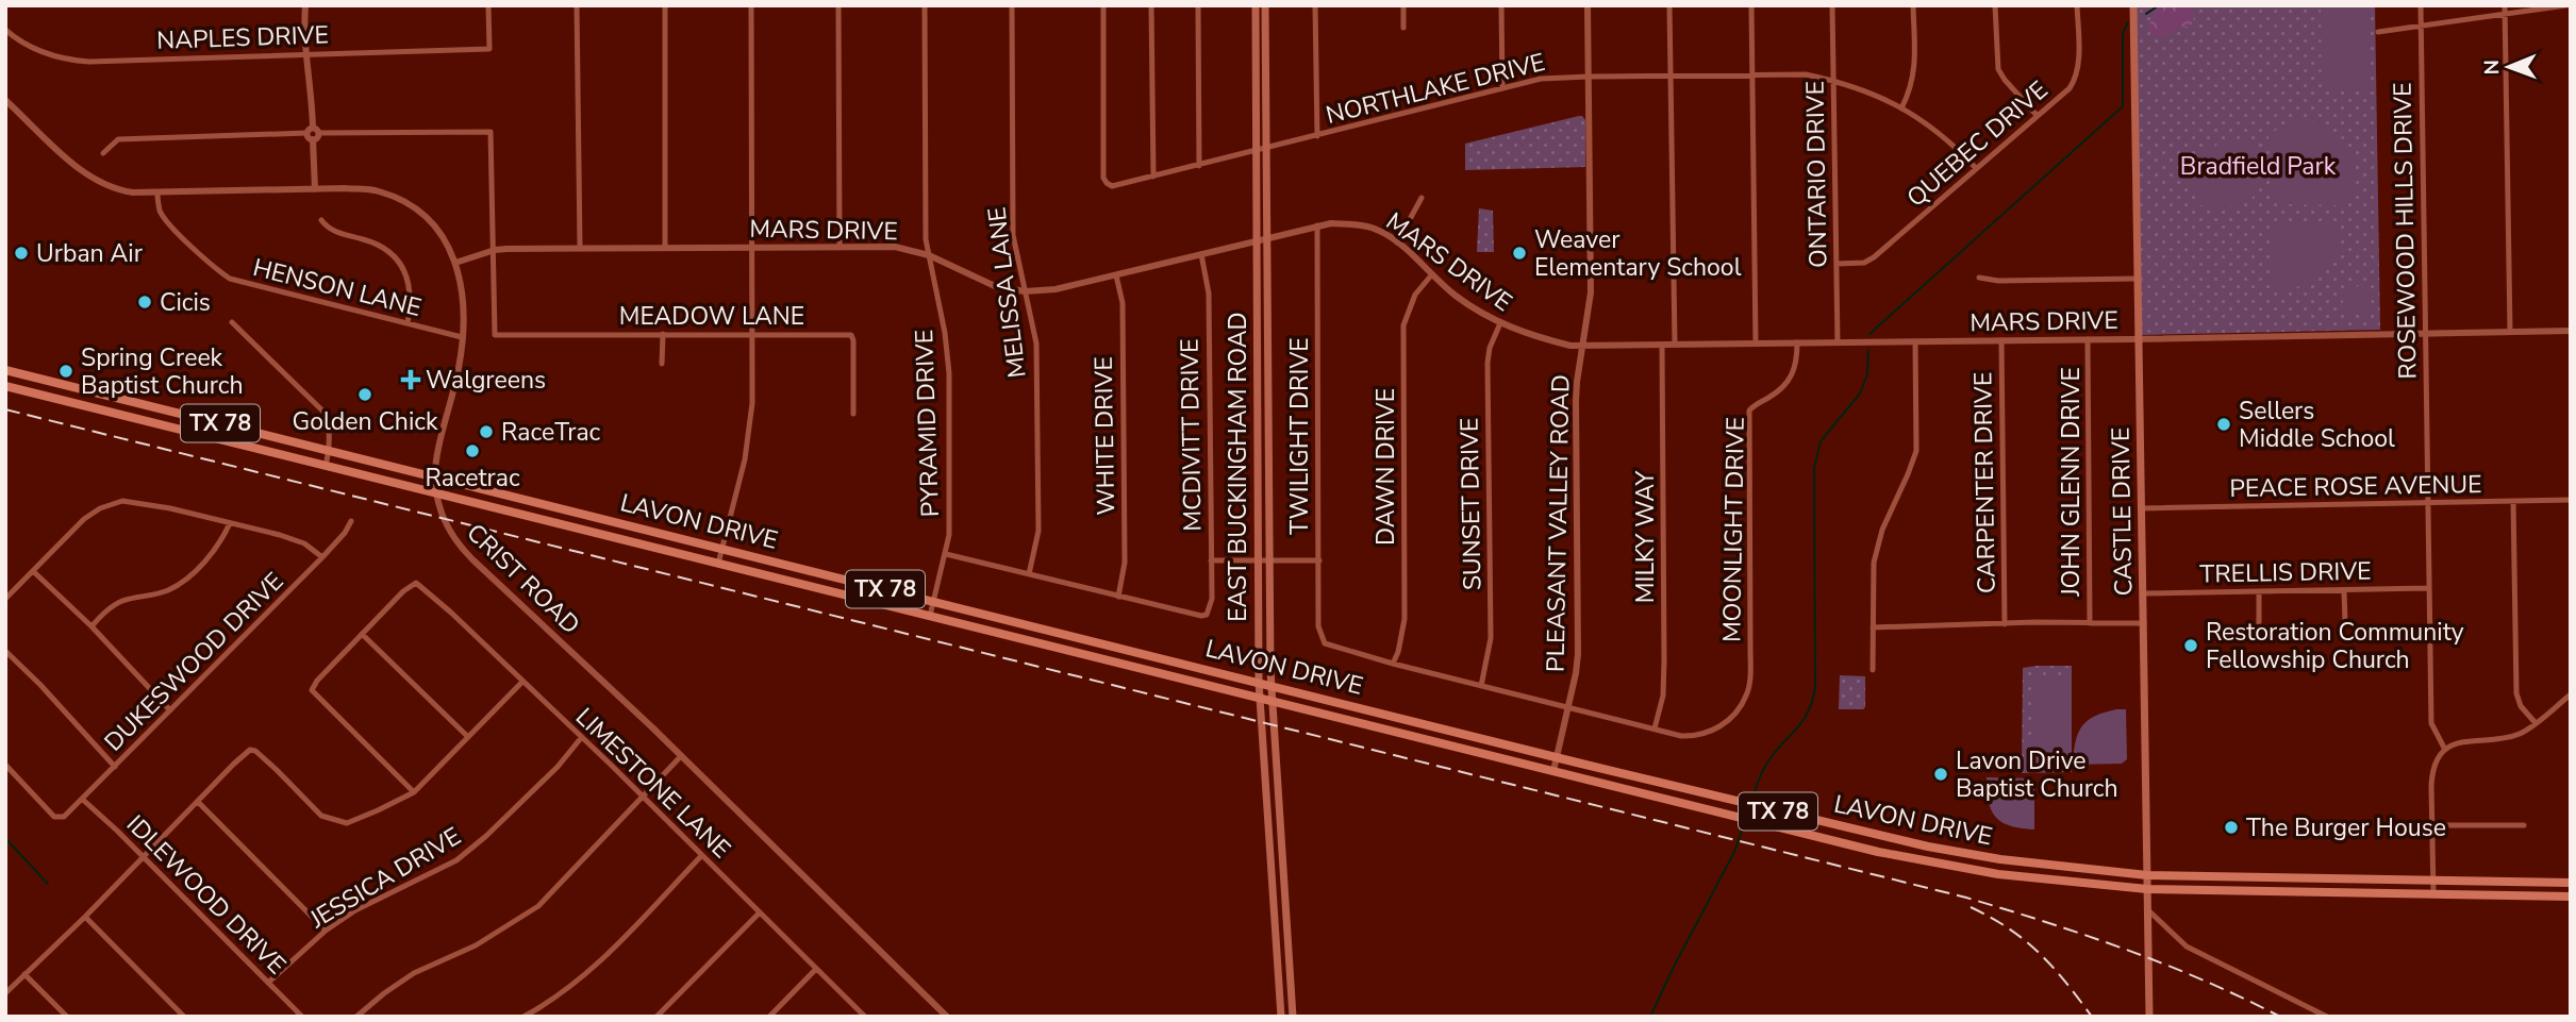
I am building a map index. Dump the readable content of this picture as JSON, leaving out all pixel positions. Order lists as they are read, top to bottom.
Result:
{
  "streets": {
    "main road": [
      "TX 78",
      "EAST BUCKINGHAM ROAD",
      "CASTLE DRIVE",
      "LAVON DRIVE"
    ],
    "street": [
      "NAPLES DRIVE",
      "NORTHLAKE DRIVE",
      "QUEBEC DRIVE",
      "ONTARIO DRIVE",
      "MARS DRIVE",
      "ROSEWOOD HILLS DRIVE",
      "HENSON LANE",
      "MELISSA LANE",
      "MEADOW LANE",
      "PYRAMID DRIVE",
      "MCDIVITT DRIVE",
      "WHITE DRIVE",
      "TWILIGHT DRIVE",
      "DAWN DRIVE",
      "JOHN GLENN DRIVE",
      "CARPENTER DRIVE",
      "PEACE ROSE AVENUE",
      "SUNSET DRIVE",
      "PLEASANT VALLEY ROAD",
      "MOONLIGHT DRIVE",
      "MILKY WAY",
      "TRELLIS DRIVE",
      "CRIST ROAD",
      "DUKESWOOD DRIVE",
      "LIMESTONE LANE",
      "JESSICA DRIVE",
      "IDLEWOOD DRIVE"
    ]
  },
  "crossings": [
    ["NORTHLAKE DRIVE", "QUEBEC DRIVE"],
    ["NORTHLAKE DRIVE", "ONTARIO DRIVE"],
    ["NORTHLAKE DRIVE", "EAST BUCKINGHAM ROAD"],
    ["NORTHLAKE DRIVE", "PLEASANT VALLEY ROAD"],
    ["QUEBEC DRIVE", "ONTARIO DRIVE"],
    ["ONTARIO DRIVE", "MARS DRIVE"],
    ["MARS DRIVE", "ROSEWOOD HILLS DRIVE"],
    ["MARS DRIVE", "MELISSA LANE"],
    ["MARS DRIVE", "MEADOW LANE"],
    ["MARS DRIVE", "PYRAMID DRIVE"],
    ["MARS DRIVE", "MCDIVITT DRIVE"],
    ["MARS DRIVE", "WHITE DRIVE"],
    ["MARS DRIVE", "TWILIGHT DRIVE"],
    ["MARS DRIVE", "EAST BUCKINGHAM ROAD"],
    ["MARS DRIVE", "DAWN DRIVE"],
    ["MARS DRIVE", "JOHN GLENN DRIVE"],
    ["MARS DRIVE", "CARPENTER DRIVE"],
    ["MARS DRIVE", "SUNSET DRIVE"],
    ["MARS DRIVE", "CASTLE DRIVE"],
    ["MARS DRIVE", "PLEASANT VALLEY ROAD"],
    ["MARS DRIVE", "MOONLIGHT DRIVE"],
    ["MARS DRIVE", "MILKY WAY"],
    ["MARS DRIVE", "CRIST ROAD"],
    ["ROSEWOOD HILLS DRIVE", "PEACE ROSE AVENUE"],
    ["ROSEWOOD HILLS DRIVE", "TRELLIS DRIVE"],
    ["HENSON LANE", "CRIST ROAD"],
    ["PYRAMID DRIVE", "LAVON DRIVE"],
    ["MCDIVITT DRIVE", "WHITE DRIVE"],
    ["TWILIGHT DRIVE", "DAWN DRIVE"],
    ["EAST BUCKINGHAM ROAD", "LAVON DRIVE"],
    ["PEACE ROSE AVENUE", "CASTLE DRIVE"],
    ["CASTLE DRIVE", "LAVON DRIVE"],
    ["CASTLE DRIVE", "TRELLIS DRIVE"],
    ["LAVON DRIVE", "PLEASANT VALLEY ROAD"],
    ["LAVON DRIVE", "CRIST ROAD"],
    ["MOONLIGHT DRIVE", "MILKY WAY"],
    ["DUKESWOOD DRIVE", "IDLEWOOD DRIVE"],
    ["LIMESTONE LANE", "JESSICA DRIVE"],
    ["JESSICA DRIVE", "IDLEWOOD DRIVE"]
  ],
  "parks": ["Bradfield Park"],
  "places": {
    "other": [
      "Urban Air",
      "Weaver Elementary School",
      "Cicis",
      "Spring Creek Baptist Church",
      "Golden Chick",
      "Sellers Middle School",
      "RaceTrac",
      "Racetrac",
      "Restoration Community Fellowship Church",
      "Lavon Drive Baptist Church",
      "The Burger House"
    ],
    "health": ["Walgreens"]
  },
  "north": "left"
}
